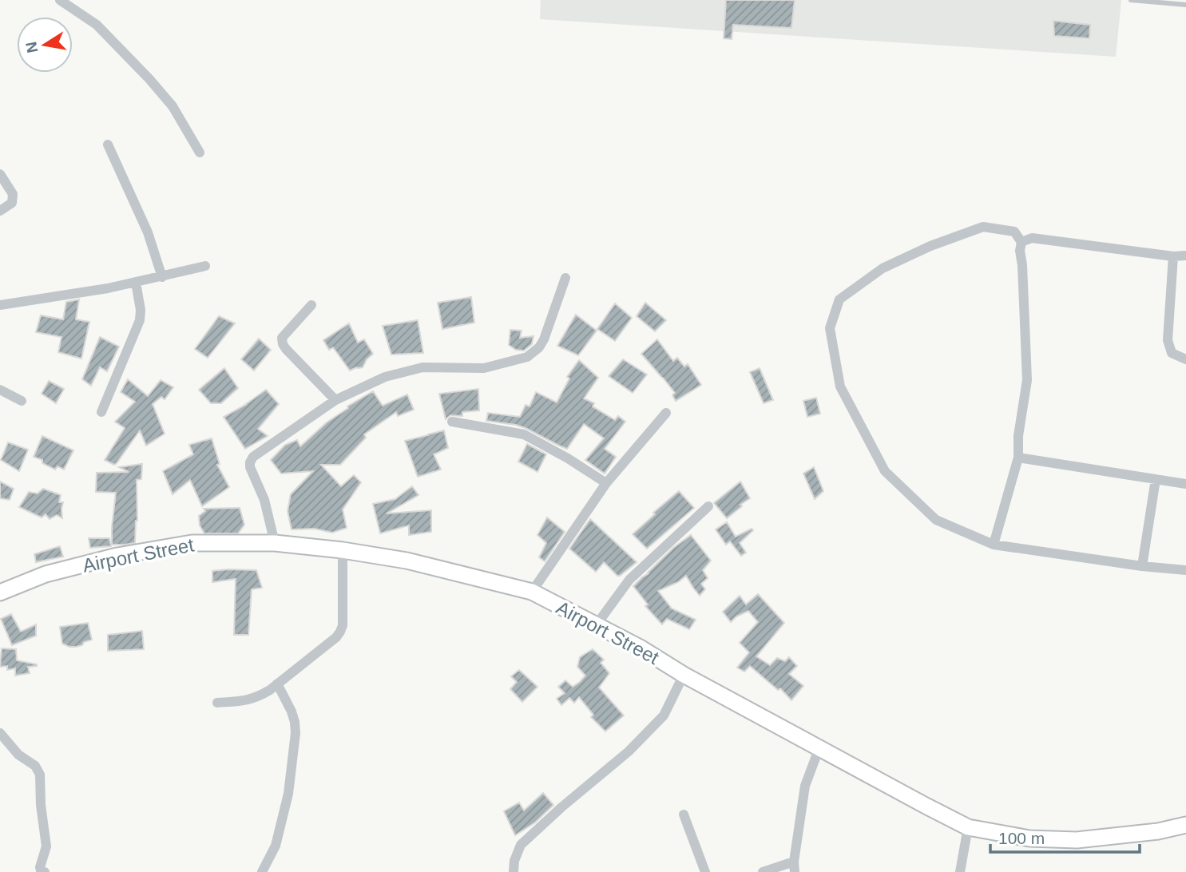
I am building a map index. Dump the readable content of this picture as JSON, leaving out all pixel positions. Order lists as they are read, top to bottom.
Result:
{
  "streets": {
    "highway": ["Airport Street"]
  },
  "scale_bar": "100 m",
  "north": "left"
}
